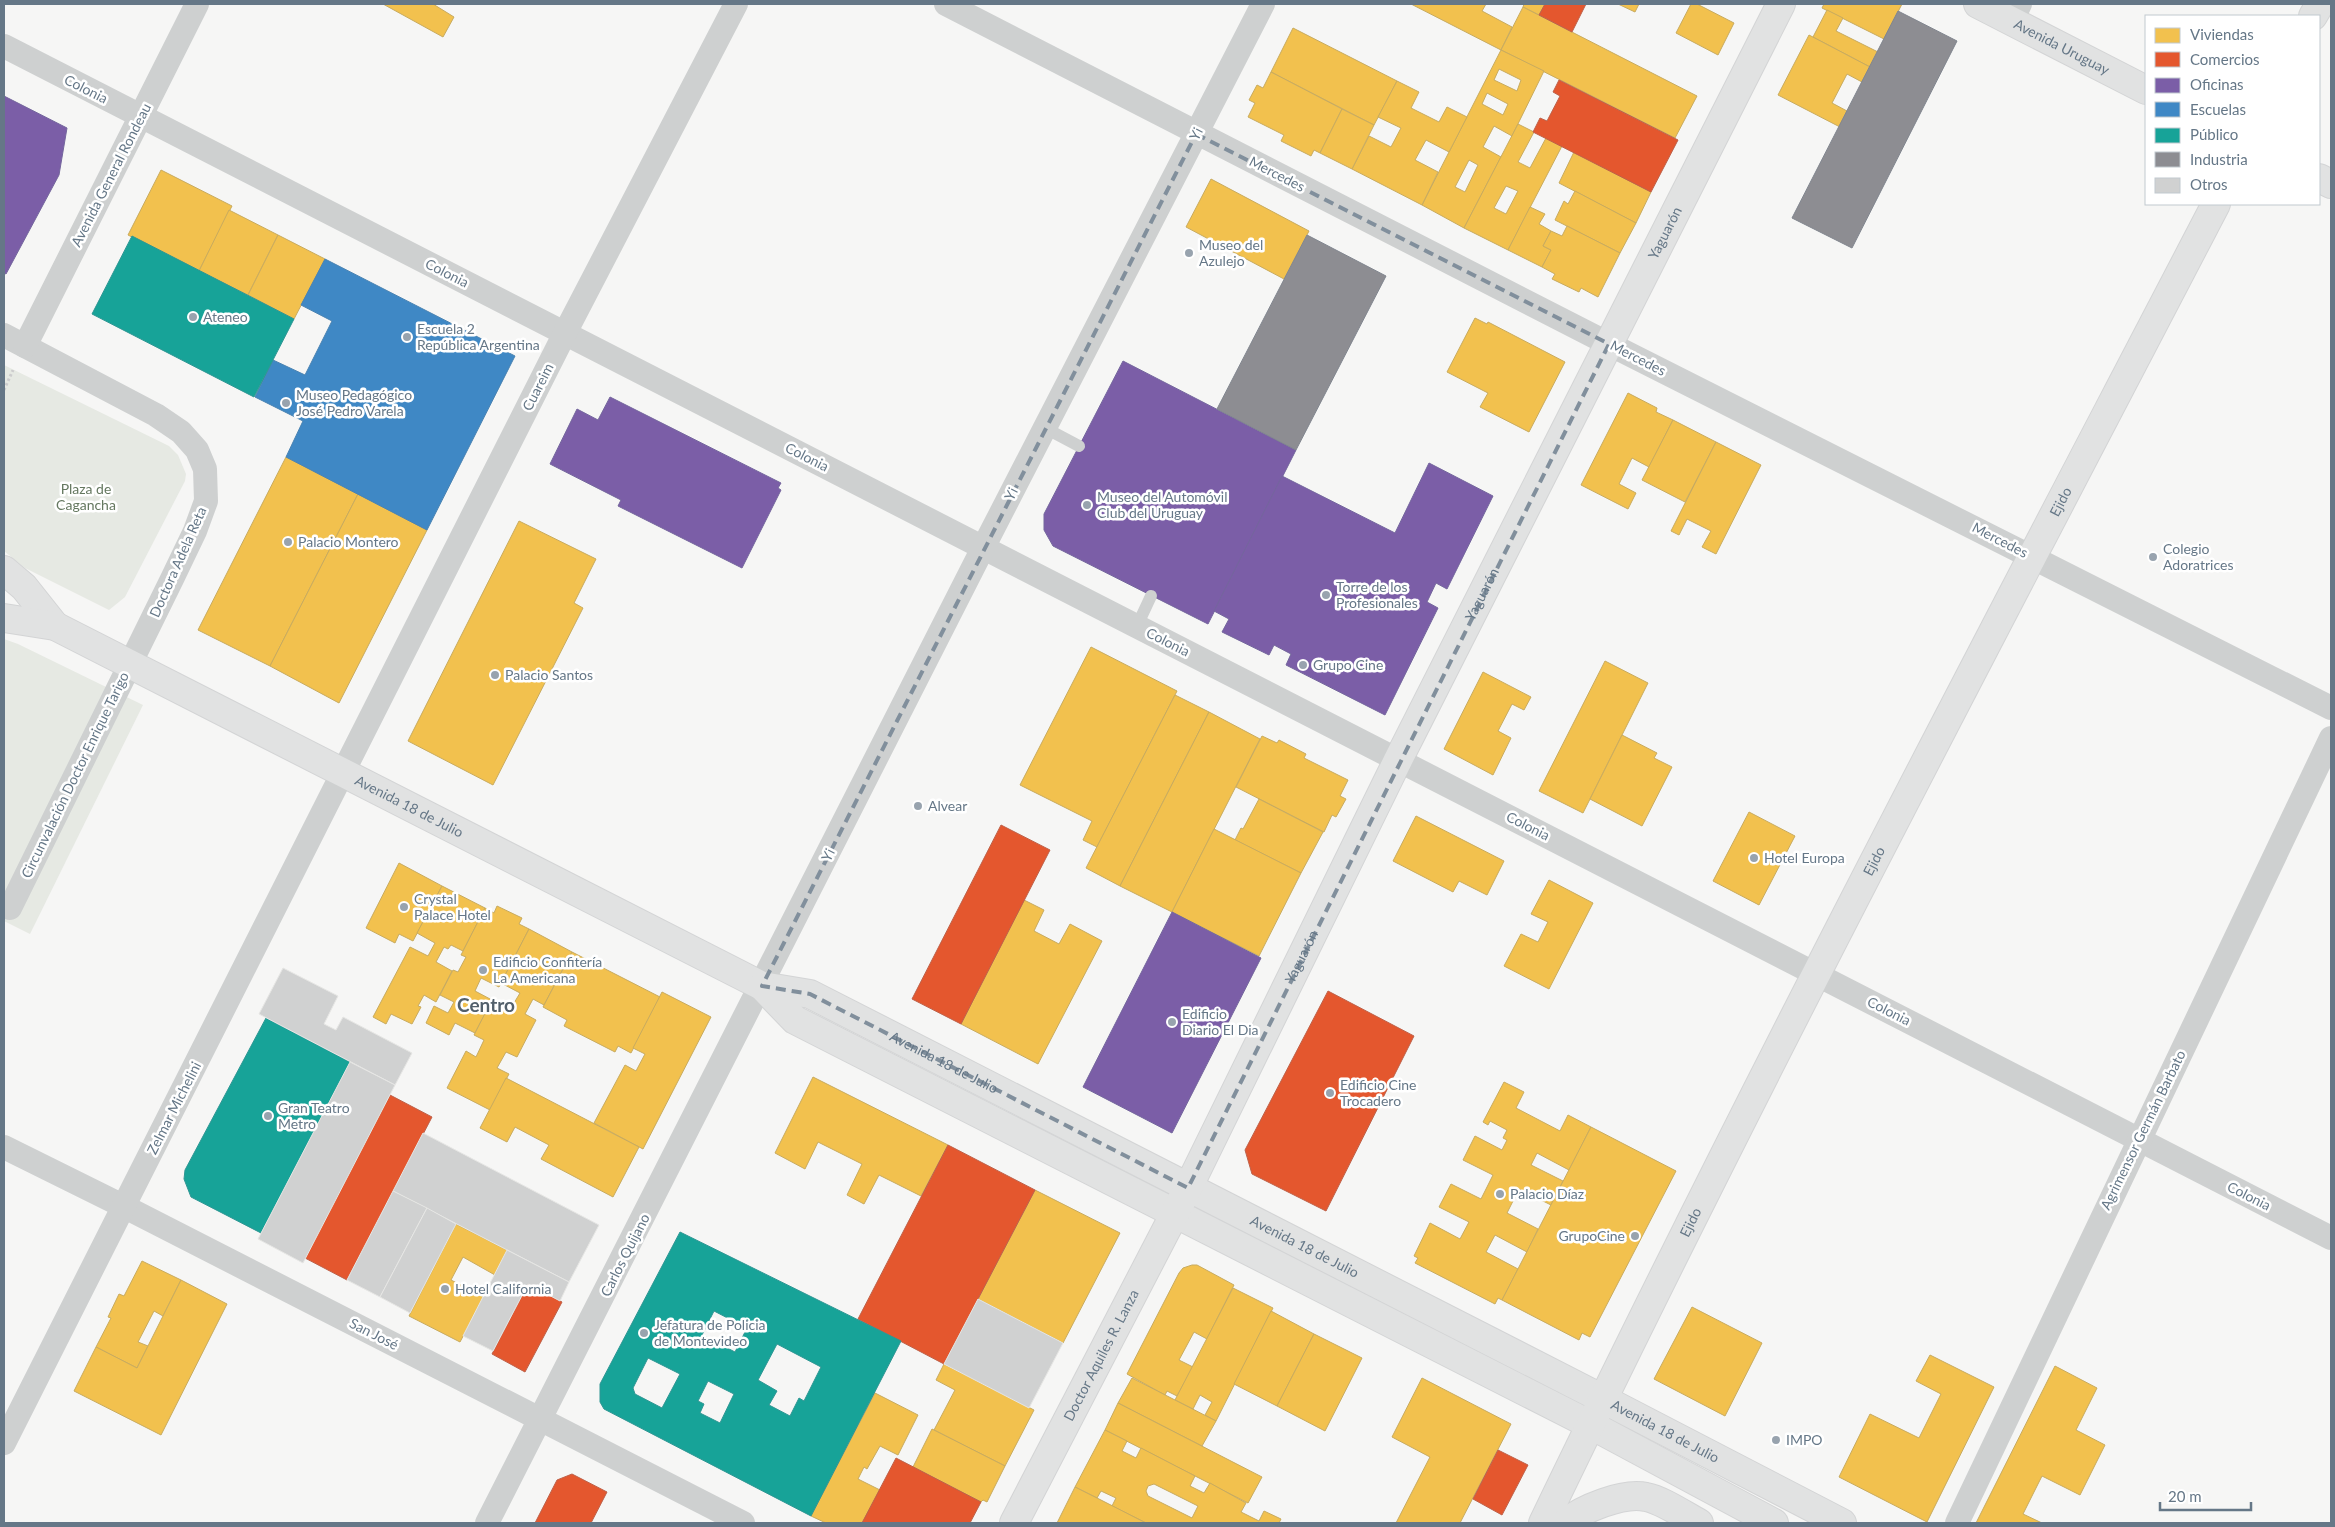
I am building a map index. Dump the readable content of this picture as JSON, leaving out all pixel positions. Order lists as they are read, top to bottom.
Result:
{
  "streets": {
    "street": [
      "Avenida Uruguay",
      "Colonia",
      "Yi",
      "Mercedes",
      "Avenida General Rondeau",
      "Yaguarón",
      "Cuareim",
      "Ejido",
      "Doctora Adela Reta",
      "Circunvalación Doctor Enrique Tarigo",
      "Avenida 18 de Julio",
      "Zelmar Michelini",
      "Agrimensor Germán Barbato",
      "Carlos Quijano",
      "San José",
      "Doctor Aquiles R. Lanza"
    ]
  },
  "crossings": [
    ["Colonia", "Yi"],
    ["Colonia", "Avenida General Rondeau"],
    ["Colonia", "Yaguarón"],
    ["Colonia", "Cuareim"],
    ["Colonia", "Ejido"],
    ["Colonia", "Agrimensor Germán Barbato"],
    ["Yi", "Mercedes"],
    ["Yi", "Avenida 18 de Julio"],
    ["Yi", "Carlos Quijano"],
    ["Mercedes", "Yaguarón"],
    ["Mercedes", "Ejido"],
    ["Avenida General Rondeau", "Doctora Adela Reta"],
    ["Yaguarón", "Avenida 18 de Julio"],
    ["Yaguarón", "Doctor Aquiles R. Lanza"],
    ["Cuareim", "Avenida 18 de Julio"],
    ["Cuareim", "Zelmar Michelini"],
    ["Ejido", "Avenida 18 de Julio"],
    ["Doctora Adela Reta", "Circunvalación Doctor Enrique Tarigo"],
    ["Doctora Adela Reta", "Avenida 18 de Julio"],
    ["Circunvalación Doctor Enrique Tarigo", "Avenida 18 de Julio"],
    ["Avenida 18 de Julio", "Zelmar Michelini"],
    ["Avenida 18 de Julio", "Carlos Quijano"],
    ["Avenida 18 de Julio", "Doctor Aquiles R. Lanza"],
    ["Zelmar Michelini", "San José"],
    ["Carlos Quijano", "San José"]
  ],
  "districts": ["Centro"],
  "parks": ["Plaza de Cagancha"],
  "places": [
    "Museo del Azulejo",
    "Ateneo",
    "Escuela 2 República Argentina",
    "Museo Pedagógico José Pedro Varela",
    "Museo del Automóvil Club del Uruguay",
    "Palacio Montero",
    "Colegio Adoratrices",
    "Torre de los Profesionales",
    "Grupo Cine",
    "Palacio Santos",
    "Alvear",
    "Hotel Europa",
    "Crystal Palace Hotel",
    "Edificio Confitería La Americana",
    "Edificio Diario El Dia",
    "Edificio Cine Trocadero",
    "Gran Teatro Metro",
    "Palacio Díaz",
    "GrupoCine",
    "Hotel California",
    "Jefatura de Policia de Montevideo",
    "IMPO"
  ],
  "legend": [
    "Viviendas",
    "Comercios",
    "Oficinas",
    "Escuelas",
    "Público",
    "Industria",
    "Otros"
  ],
  "scale_bar": "20 m"
}
